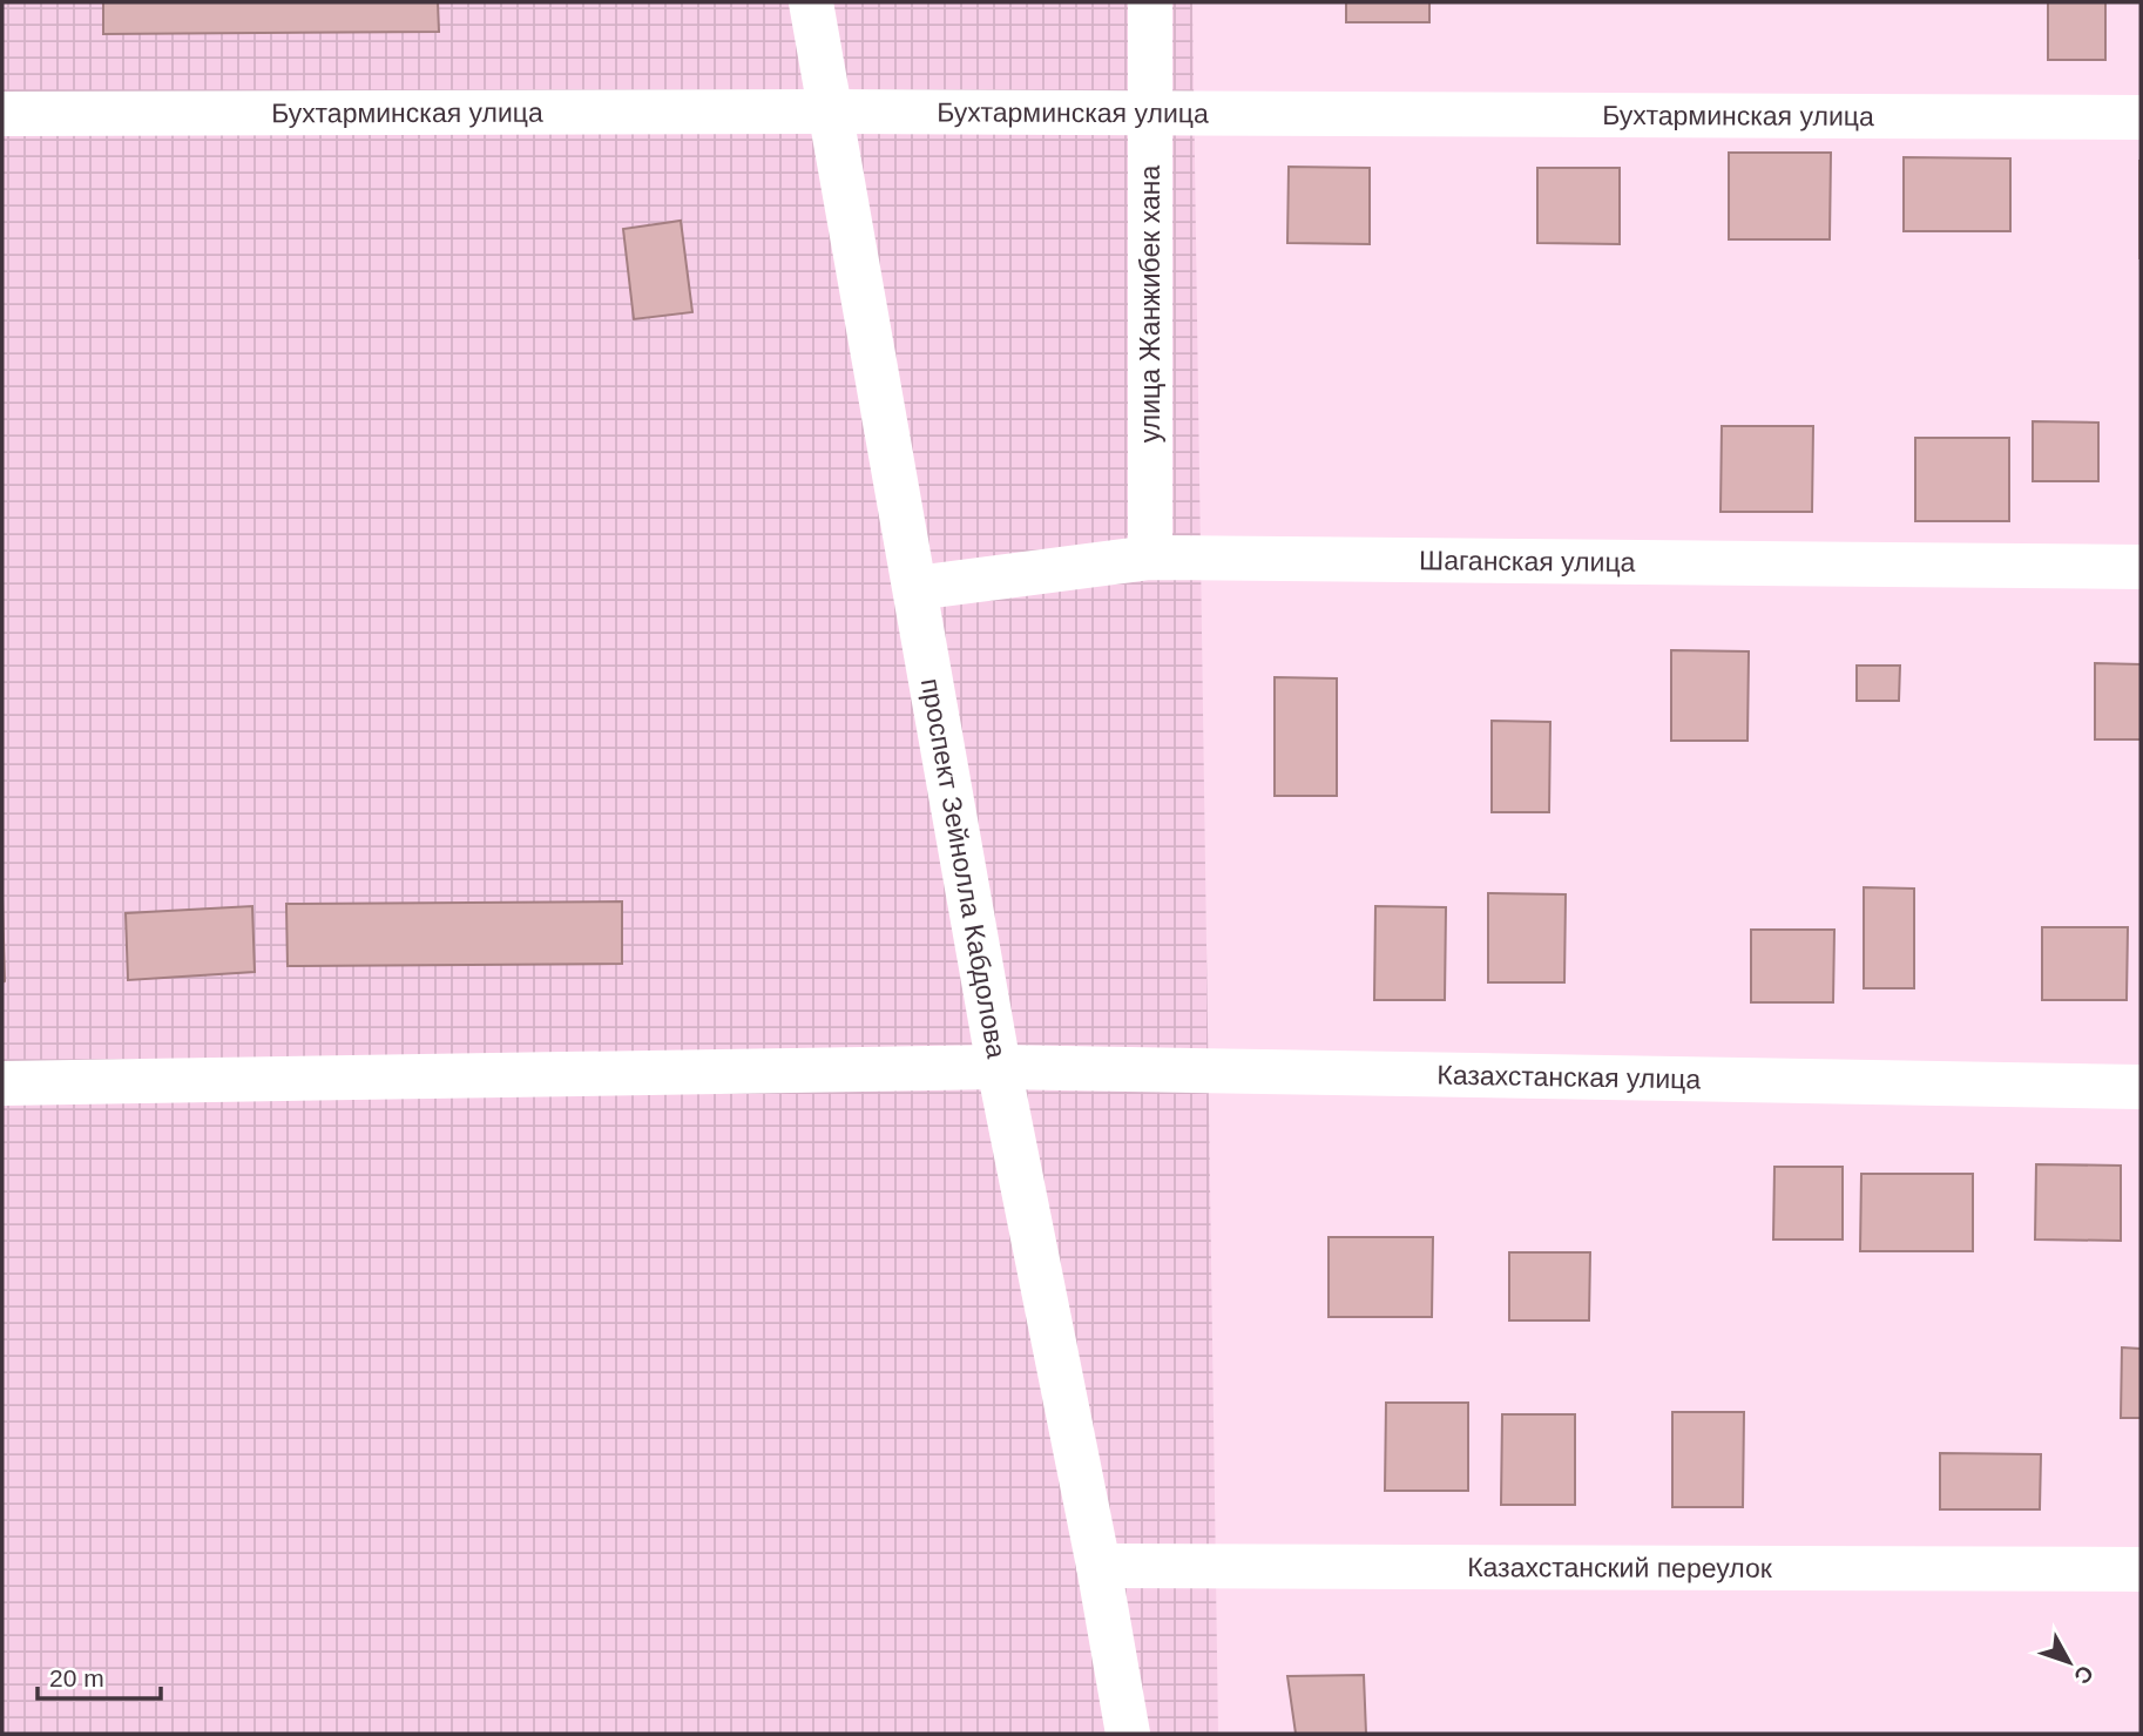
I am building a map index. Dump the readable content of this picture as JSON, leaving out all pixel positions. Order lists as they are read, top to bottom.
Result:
{
  "streets": {
    "street": [
      "Бухтарминская улица",
      "улица Жанжибек хана",
      "Шаганская улица",
      "проспект Зейнолла Кабдолова",
      "Казахстанская улица",
      "Казахстанский переулок"
    ]
  },
  "crossings": [
    ["Бухтарминская улица", "улица Жанжибек хана"],
    ["Бухтарминская улица", "проспект Зейнолла Кабдолова"],
    ["улица Жанжибек хана", "Шаганская улица"],
    ["Шаганская улица", "проспект Зейнолла Кабдолова"],
    ["проспект Зейнолла Кабдолова", "Казахстанская улица"],
    ["проспект Зейнолла Кабдолова", "Казахстанский переулок"]
  ],
  "scale_bar": "20 m",
  "north": "bottom right"
}
